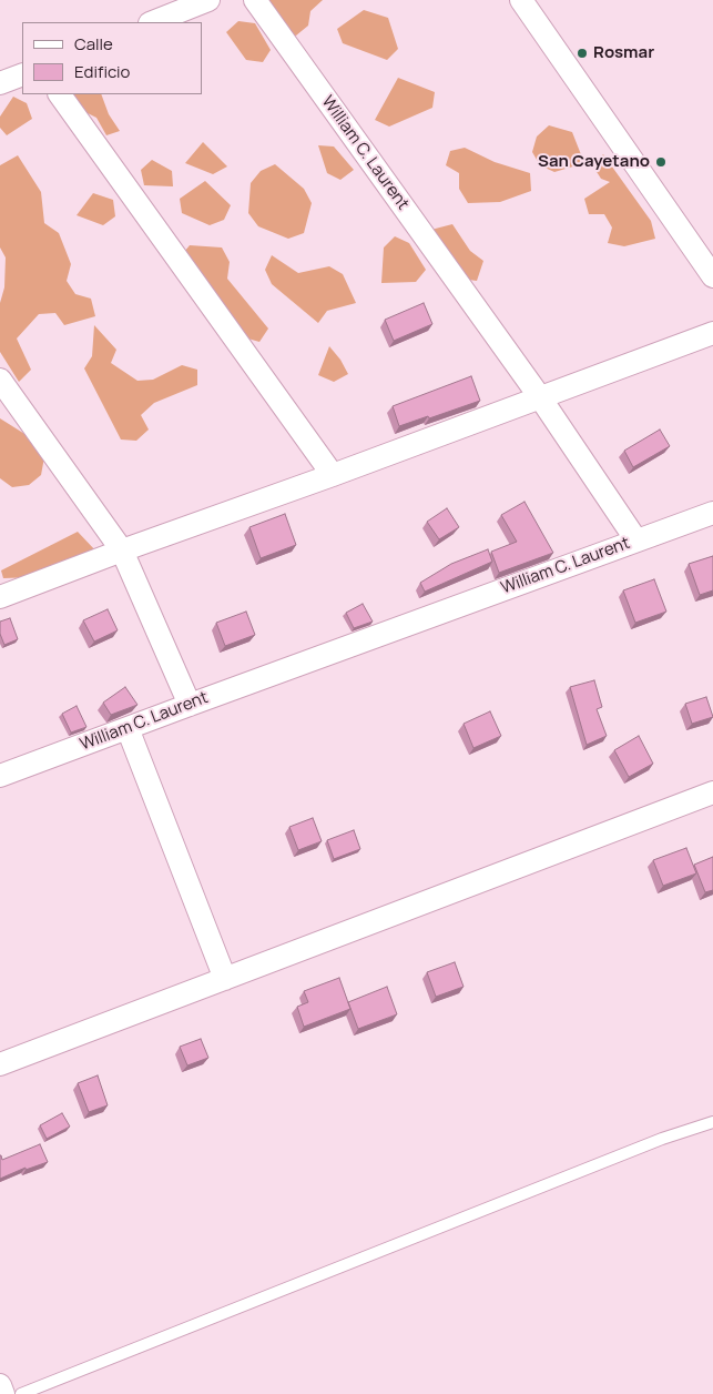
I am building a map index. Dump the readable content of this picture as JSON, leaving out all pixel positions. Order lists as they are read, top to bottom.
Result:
{
  "streets": {
    "street": ["William C. Laurent"]
  },
  "places": ["Rosmar", "San Cayetano"],
  "legend": ["Calle", "Edificio"]
}
